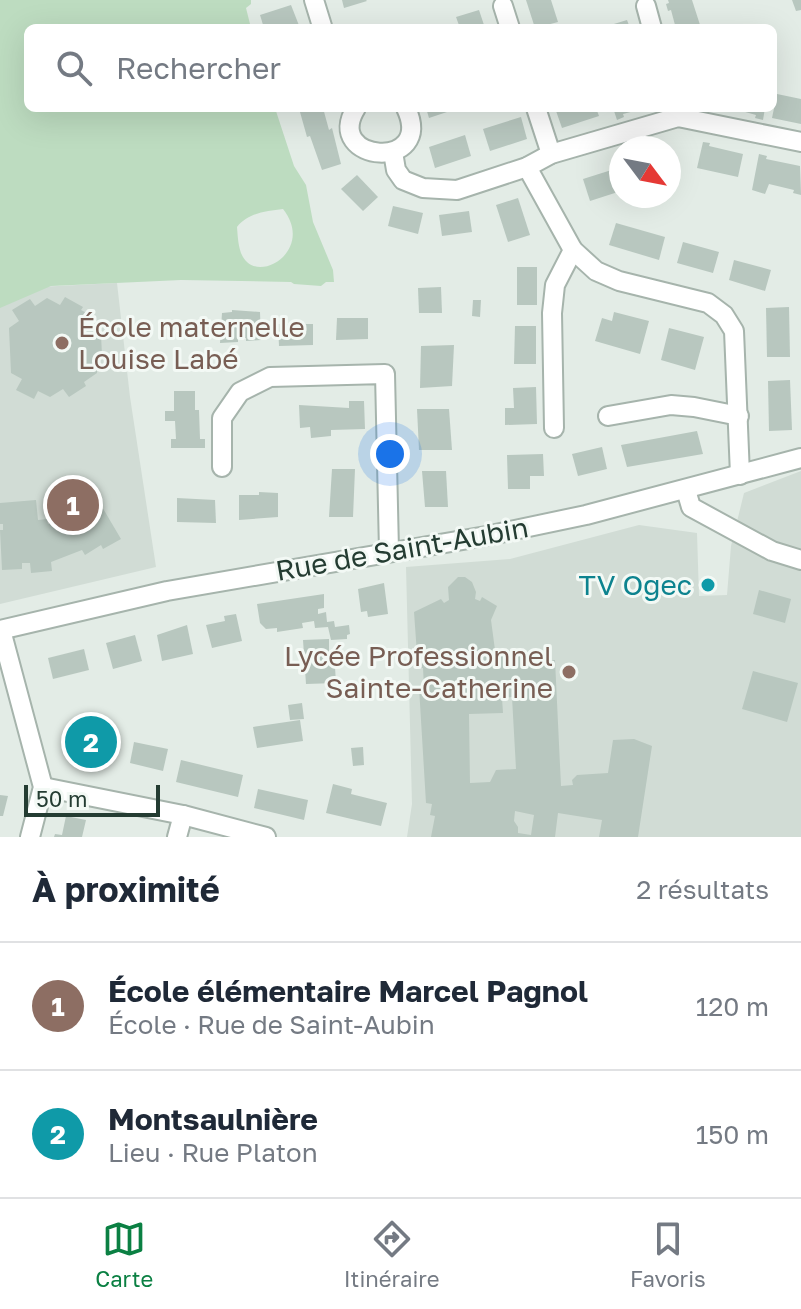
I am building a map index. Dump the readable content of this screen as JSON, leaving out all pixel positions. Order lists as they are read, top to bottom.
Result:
{
  "streets": {
    "street": ["Rue de Saint-Aubin"]
  },
  "places": ["École maternelle Louise Labé", "TV Ogec", "Lycée Professionnel Sainte-Catherine"],
  "scale_bar": "50 m",
  "north": "bottom right",
  "page": {
    "search": "Rechercher",
    "pins": ["1", "2"],
    "scale": "50 m",
    "heading": ["À proximité", "2 résultats"],
    "list": [
      {
        "mark": "1",
        "name": "École élémentaire Marcel Pagnol",
        "note": "École · Rue de Saint-Aubin",
        "value": "120 m"
      },
      {
        "mark": "2",
        "name": "Montsaulnière",
        "note": "Lieu · Rue Platon",
        "value": "150 m"
      }
    ],
    "nav": ["Carte", "Itinéraire", "Favoris"]
  }
}
